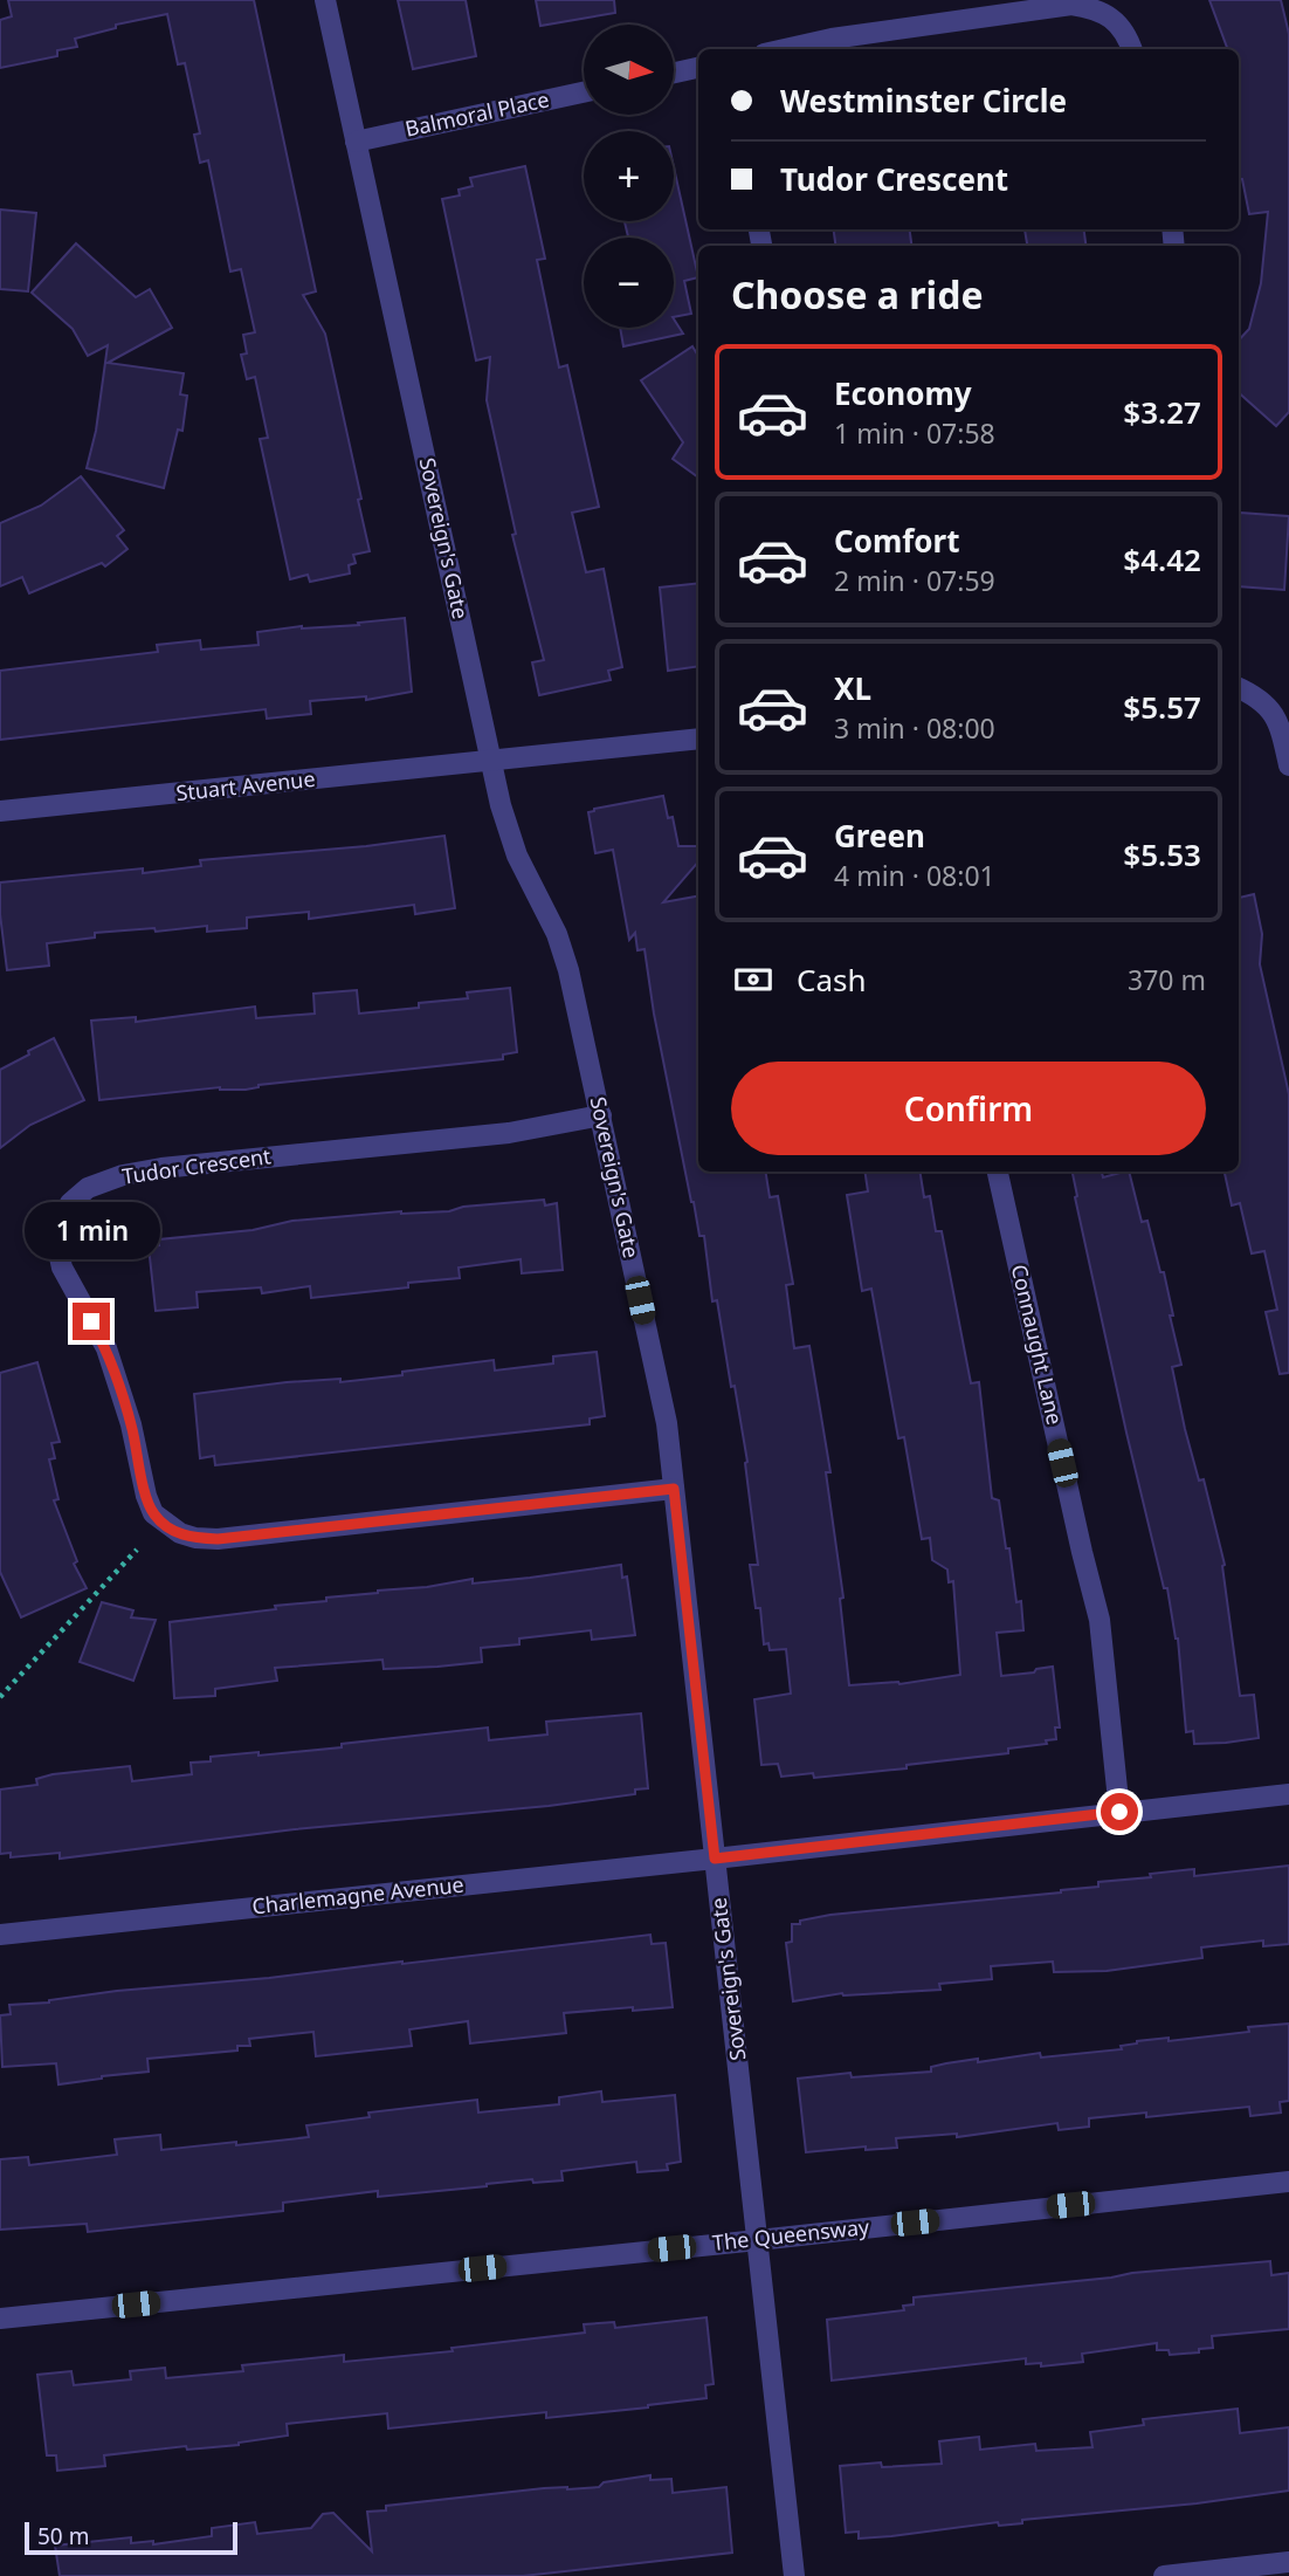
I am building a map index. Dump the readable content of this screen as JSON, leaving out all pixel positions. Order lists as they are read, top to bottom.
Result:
{
  "streets": {
    "street": [
      "Balmoral Place",
      "Sovereign's Gate",
      "Stuart Avenue",
      "Tudor Crescent",
      "Connaught Lane",
      "Charlemagne Avenue",
      "The Queensway"
    ]
  },
  "crossings": [
    ["Balmoral Place", "Sovereign's Gate"],
    ["Sovereign's Gate", "Stuart Avenue"],
    ["Sovereign's Gate", "Tudor Crescent"],
    ["Sovereign's Gate", "Charlemagne Avenue"],
    ["Sovereign's Gate", "The Queensway"],
    ["Connaught Lane", "Charlemagne Avenue"]
  ],
  "scale_bar": "50 m",
  "north": "right",
  "page": {
    "map_buttons": ["+", "−"],
    "banner": ["Westminster Circle", "Tudor Crescent"],
    "heading": "Choose a ride",
    "list": [
      {
        "name": "Economy",
        "note": "1 min · 07:58",
        "value": "$3.27"
      },
      {
        "name": "Comfort",
        "note": "2 min · 07:59",
        "value": "$4.42"
      },
      {
        "name": "XL",
        "note": "3 min · 08:00",
        "value": "$5.57"
      },
      {
        "name": "Green",
        "note": "4 min · 08:01",
        "value": "$5.53"
      }
    ],
    "pay": ["Cash", "370 m"],
    "buttons": "Confirm",
    "bubble": "1 min",
    "scale": "50 m"
  }
}
